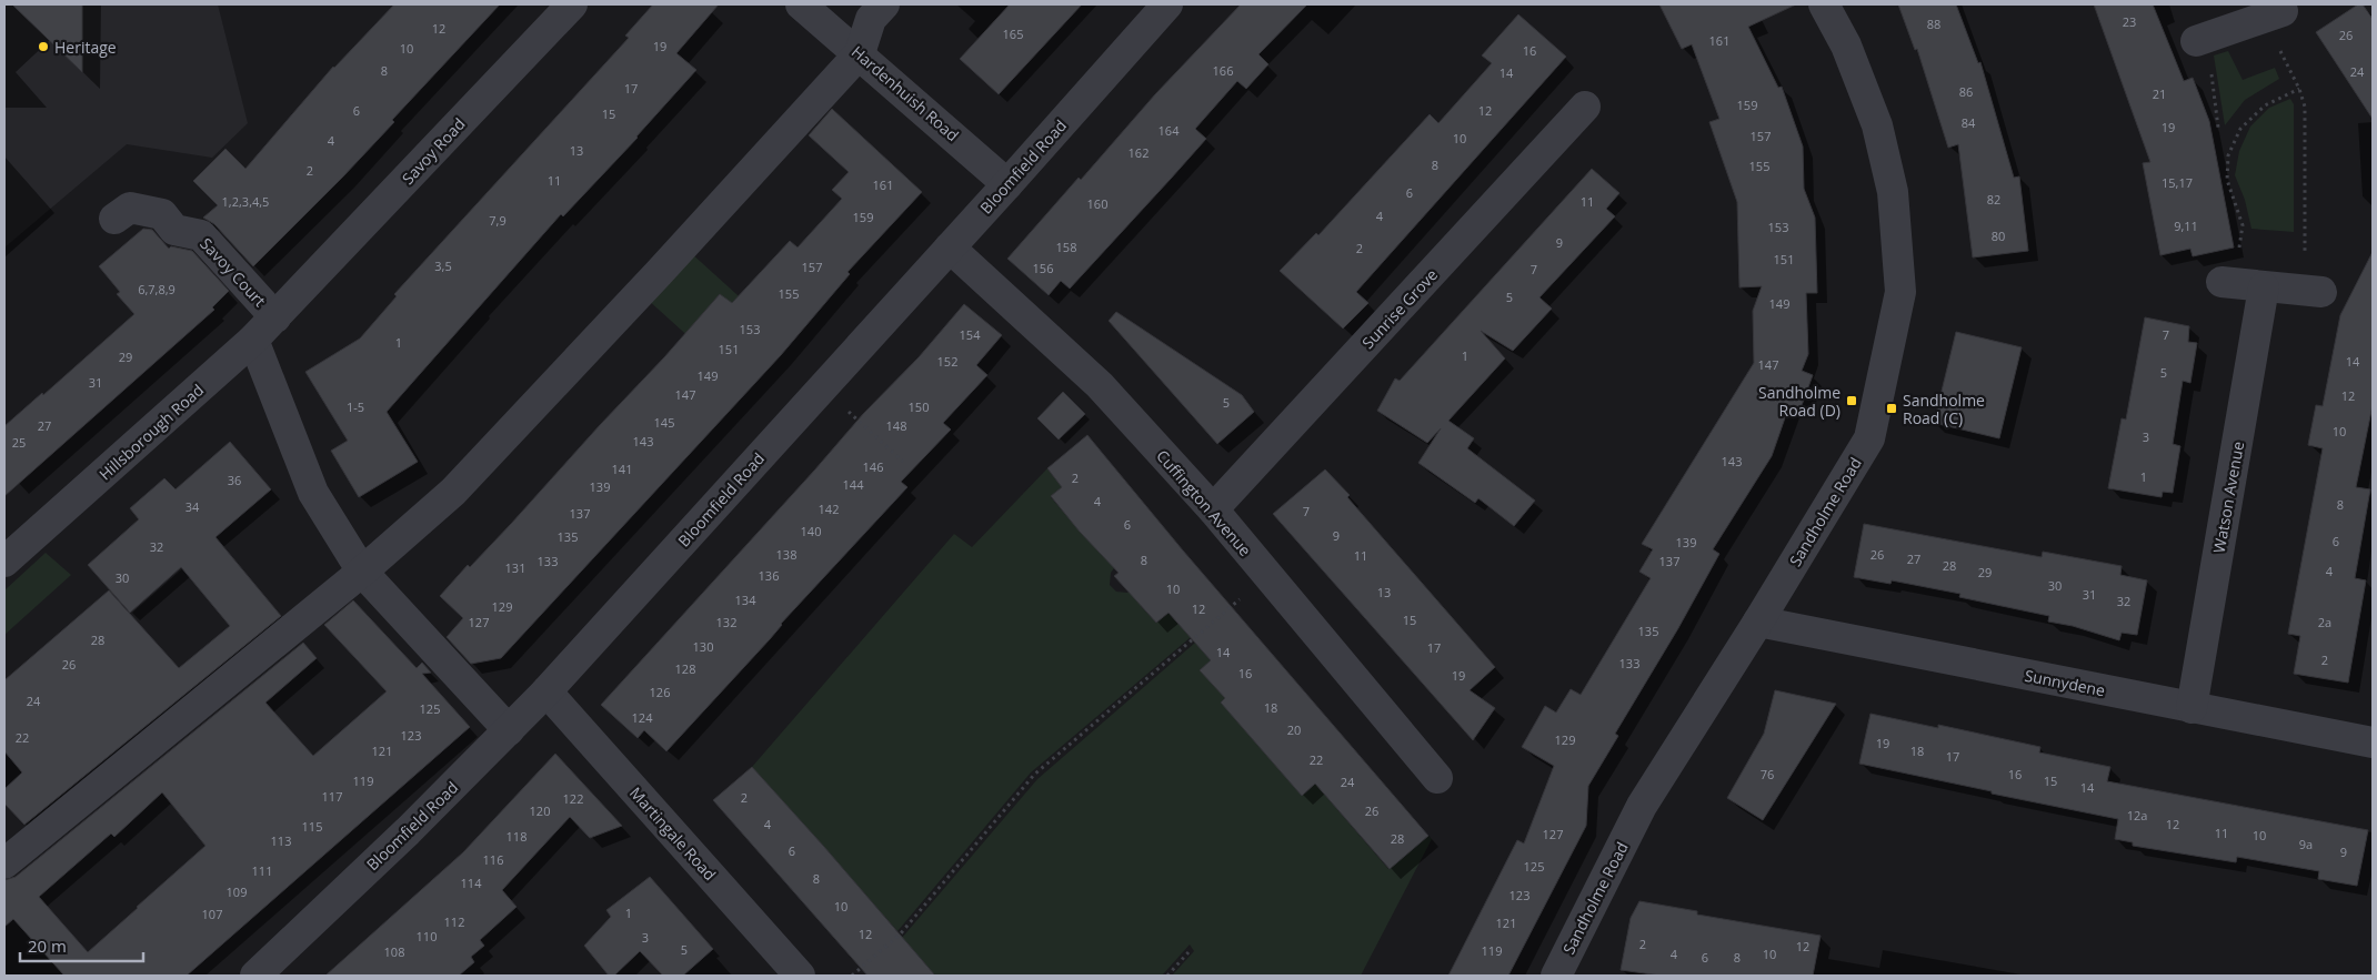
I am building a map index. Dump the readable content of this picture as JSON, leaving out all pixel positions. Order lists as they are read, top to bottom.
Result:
{
  "streets": {
    "street": [
      "Hardenhuish Road",
      "Savoy Road",
      "Bloomfield Road",
      "Savoy Court",
      "Sunrise Grove",
      "Hillsborough Road",
      "Watson Avenue",
      "Cuffington Avenue",
      "Sandholme Road",
      "Sunnydene",
      "Martingale Road"
    ]
  },
  "crossings": [
    ["Hardenhuish Road", "Bloomfield Road"],
    ["Savoy Road", "Savoy Court"],
    ["Savoy Road", "Hillsborough Road"],
    ["Bloomfield Road", "Cuffington Avenue"],
    ["Bloomfield Road", "Martingale Road"],
    ["Savoy Court", "Hillsborough Road"],
    ["Sunrise Grove", "Cuffington Avenue"],
    ["Watson Avenue", "Sunnydene"],
    ["Sandholme Road", "Sunnydene"]
  ],
  "places": {
    "other": ["Heritage"],
    "transit": ["Sandholme Road (D)", "Sandholme Road (C)"]
  },
  "house_numbers": [
    "23",
    "88",
    "12",
    "165",
    "26",
    "161",
    "19",
    "10",
    "16",
    "8",
    "166",
    "24",
    "14",
    "17",
    "86",
    "21",
    "159",
    "6",
    "12",
    "15",
    "84",
    "19",
    "164",
    "157",
    "10",
    "4",
    "13",
    "162",
    "8",
    "155",
    "2",
    "11",
    "15,17",
    "161",
    "6",
    "82",
    "1,2,3,4,5",
    "11",
    "160",
    "4",
    "159",
    "7,9",
    "9,11",
    "153",
    "80",
    "9",
    "158",
    "2",
    "151",
    "3,5",
    "157",
    "156",
    "7",
    "6,7,8,9",
    "155",
    "5",
    "149",
    "153",
    "154",
    "7",
    "1",
    "151",
    "1",
    "29",
    "152",
    "14",
    "147",
    "5",
    "149",
    "31",
    "147",
    "12",
    "5",
    "1-5",
    "150",
    "145",
    "27",
    "148",
    "10",
    "3",
    "143",
    "25",
    "143",
    "146",
    "141",
    "1",
    "2",
    "36",
    "144",
    "139",
    "4",
    "8",
    "34",
    "142",
    "7",
    "137",
    "6",
    "140",
    "9",
    "135",
    "6",
    "139",
    "32",
    "138",
    "26",
    "11",
    "27",
    "8",
    "133",
    "137",
    "28",
    "131",
    "4",
    "29",
    "136",
    "30",
    "30",
    "10",
    "13",
    "31",
    "134",
    "32",
    "129",
    "12",
    "15",
    "127",
    "132",
    "2a",
    "135",
    "28",
    "130",
    "17",
    "14",
    "2",
    "133",
    "26",
    "128",
    "16",
    "19",
    "126",
    "24",
    "18",
    "125",
    "124",
    "20",
    "123",
    "22",
    "129",
    "19",
    "121",
    "18",
    "17",
    "22",
    "76",
    "16",
    "119",
    "15",
    "24",
    "14",
    "117",
    "2",
    "122",
    "120",
    "26",
    "12a",
    "4",
    "12",
    "115",
    "11",
    "127",
    "10",
    "118",
    "28",
    "113",
    "9a",
    "6",
    "9",
    "116",
    "125",
    "111",
    "8",
    "114",
    "109",
    "123",
    "10",
    "1",
    "107",
    "112",
    "121",
    "12",
    "110",
    "3",
    "2",
    "12",
    "5",
    "119",
    "108",
    "4",
    "10",
    "6",
    "8"
  ],
  "scale_bar": "20 m"
}
